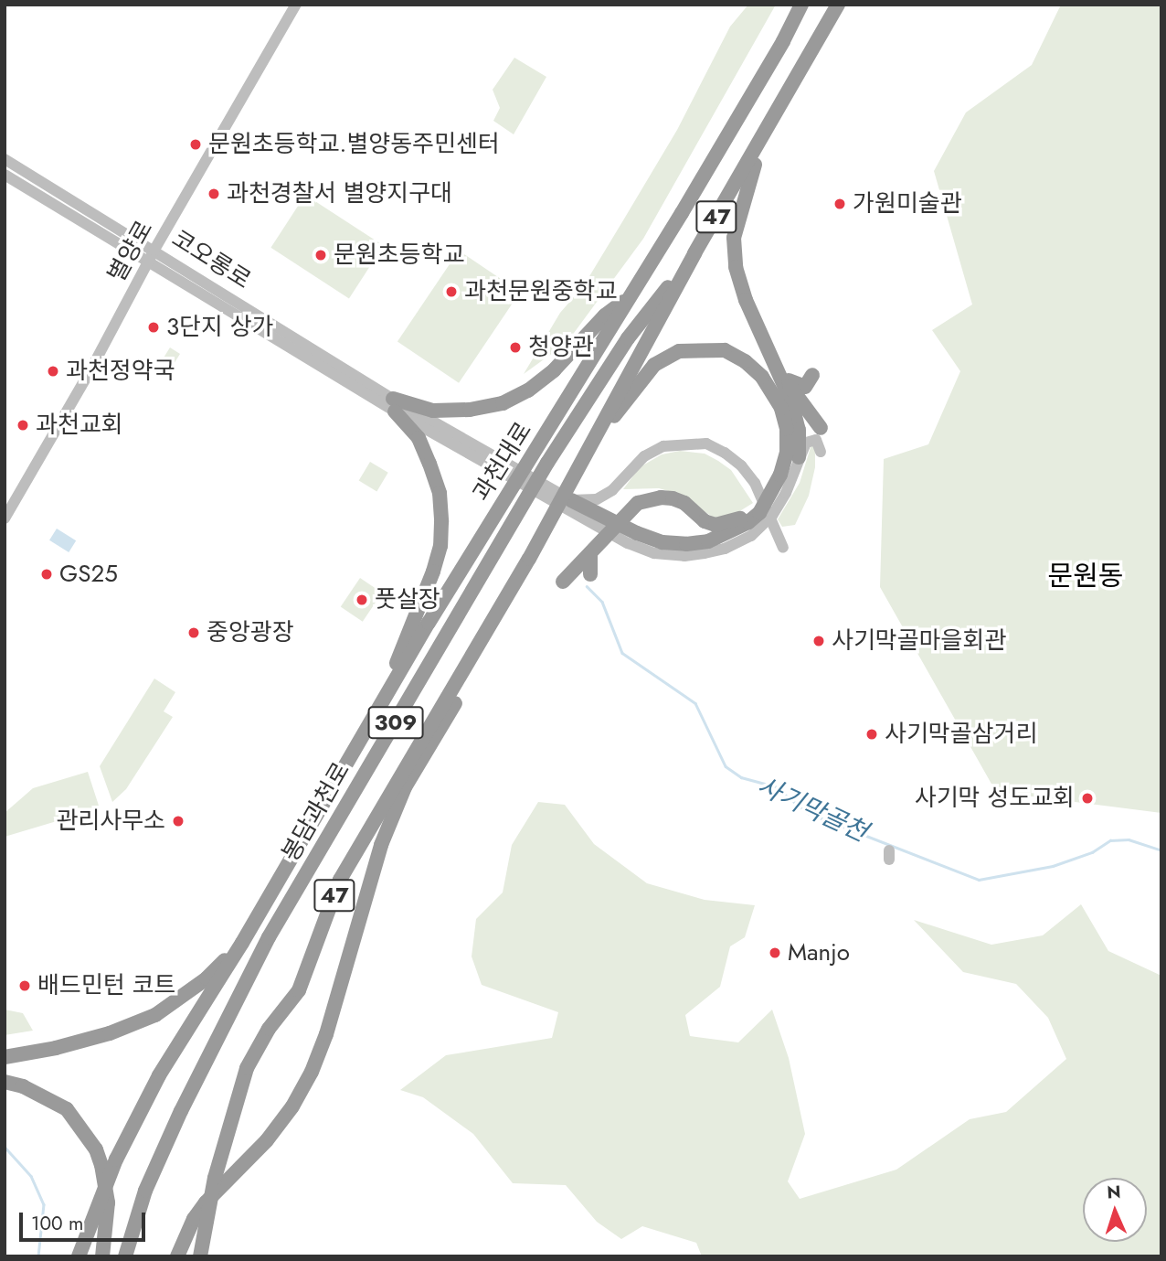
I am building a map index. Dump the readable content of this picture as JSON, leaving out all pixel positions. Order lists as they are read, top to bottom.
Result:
{
  "streets": {
    "highway": [
      "47",
      "과천대로",
      "309",
      "봉담과천로"
    ],
    "street": ["별양로", "코오롱로"]
  },
  "crossings": [
    ["47", "과천대로"],
    ["47", "봉담과천로"],
    ["별양로", "코오롱로"]
  ],
  "districts": ["문원동"],
  "water": ["사기막골천"],
  "places": [
    "문원초등학교.별양동주민센터",
    "과천경찰서 별양지구대",
    "가원미술관",
    "문원초등학교",
    "과천문원중학교",
    "3단지 상가",
    "청양관",
    "과천정약국",
    "과천교회",
    "GS25",
    "풋살장",
    "중앙광장",
    "사기막골마을회관",
    "사기막골삼거리",
    "사기막 성도교회",
    "관리사무소",
    "Manjo",
    "배드민턴 코트"
  ],
  "scale_bar": "100 m",
  "north": "top"
}
